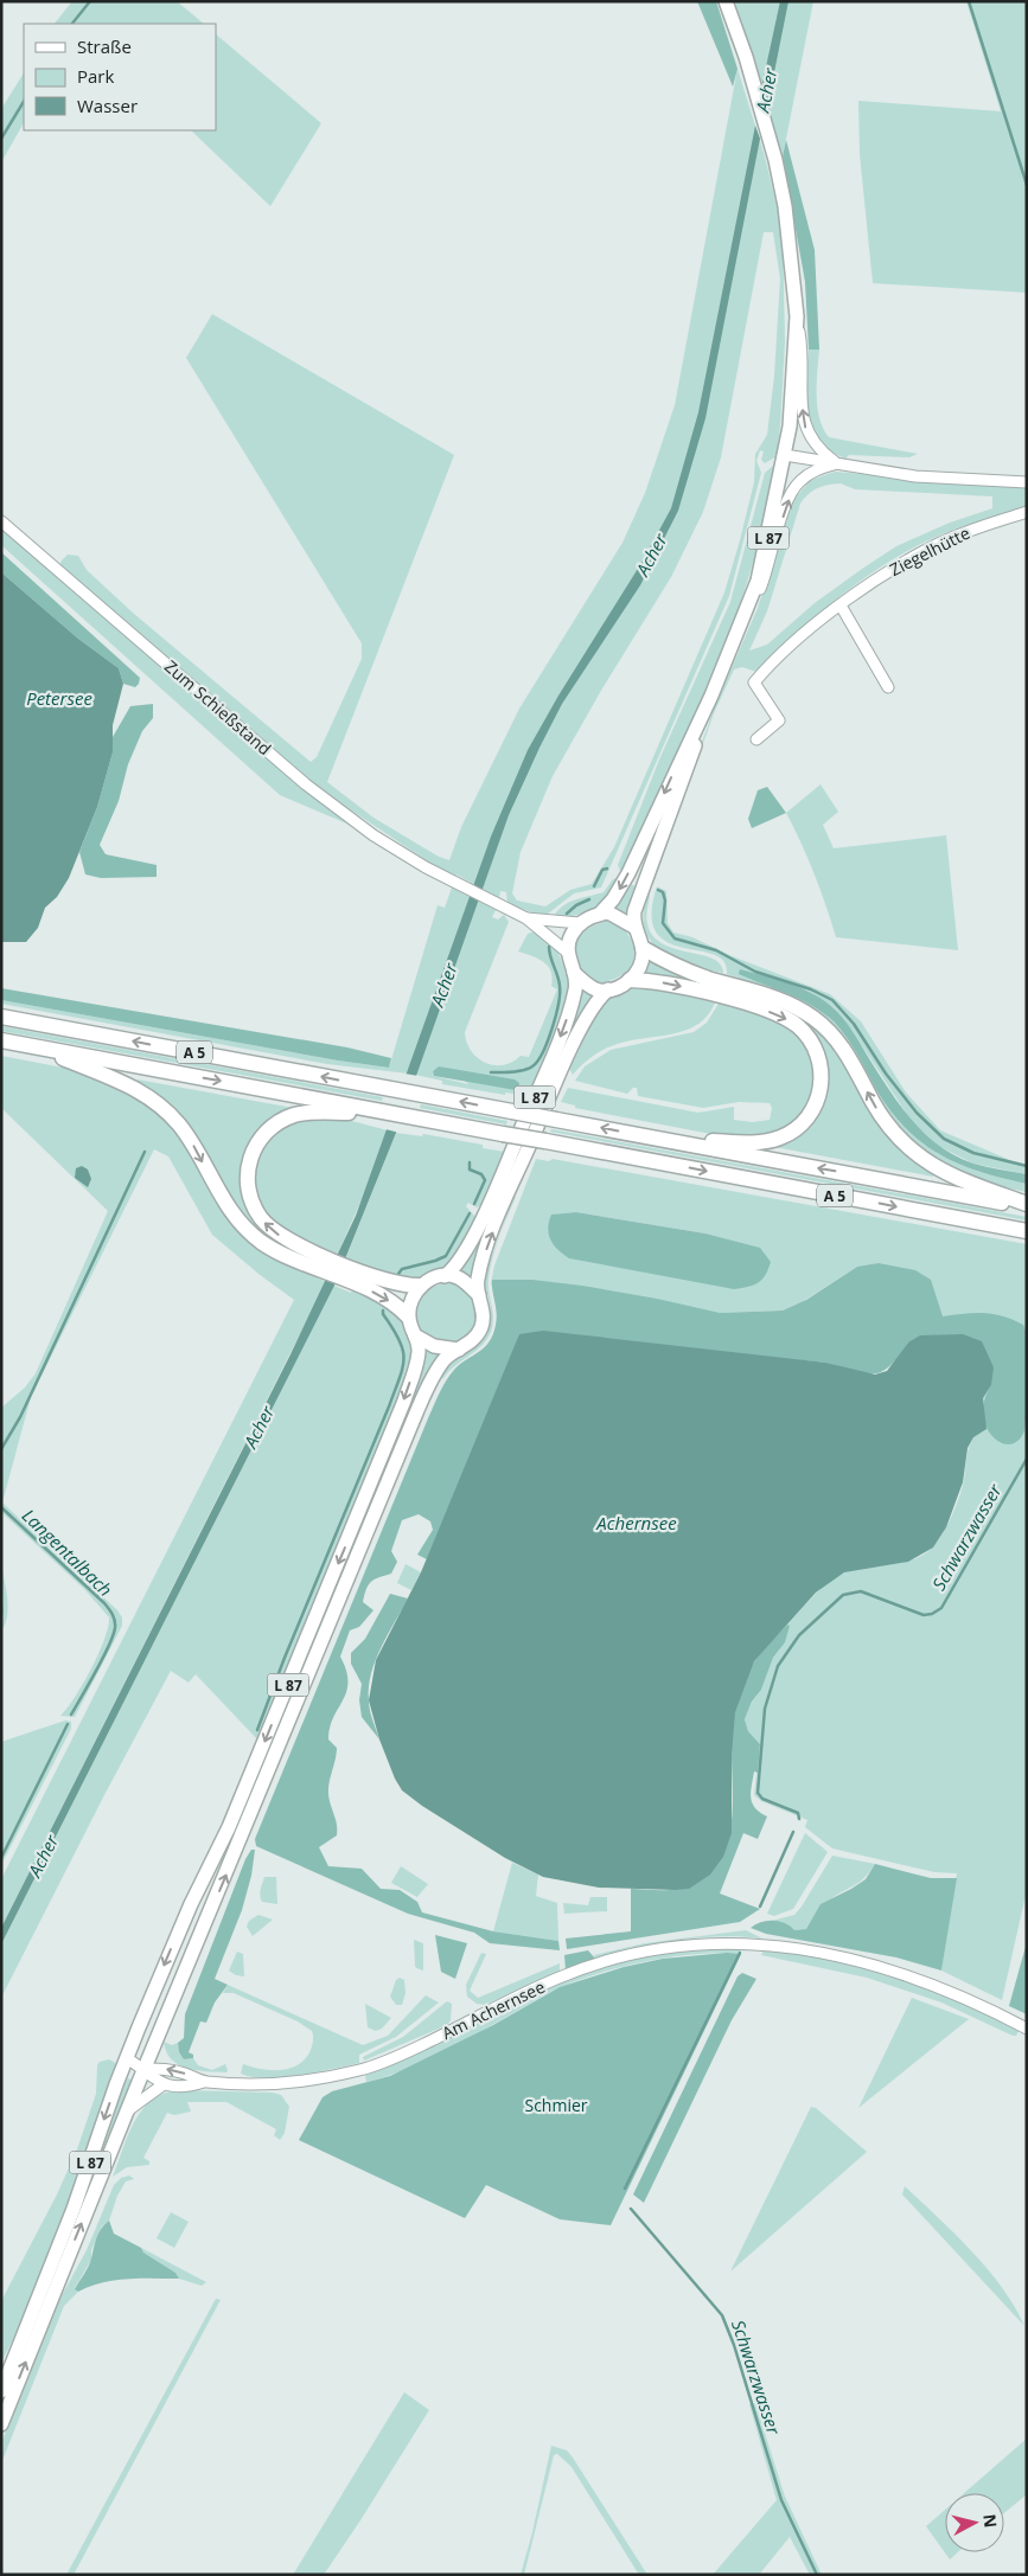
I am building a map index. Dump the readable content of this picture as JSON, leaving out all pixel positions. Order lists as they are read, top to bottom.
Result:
{
  "streets": {
    "highway": ["A 5"],
    "main road": ["L 87"],
    "street": ["Ziegelhütte", "Zum Schießstand", "Am Achernsee"]
  },
  "water": [
    "Acher",
    "Petersee",
    "Achernsee",
    "Schwarzwasser",
    "Langentalbach"
  ],
  "parks": ["Schmier"],
  "legend": ["Straße", "Park", "Wasser"],
  "north": "right"
}
